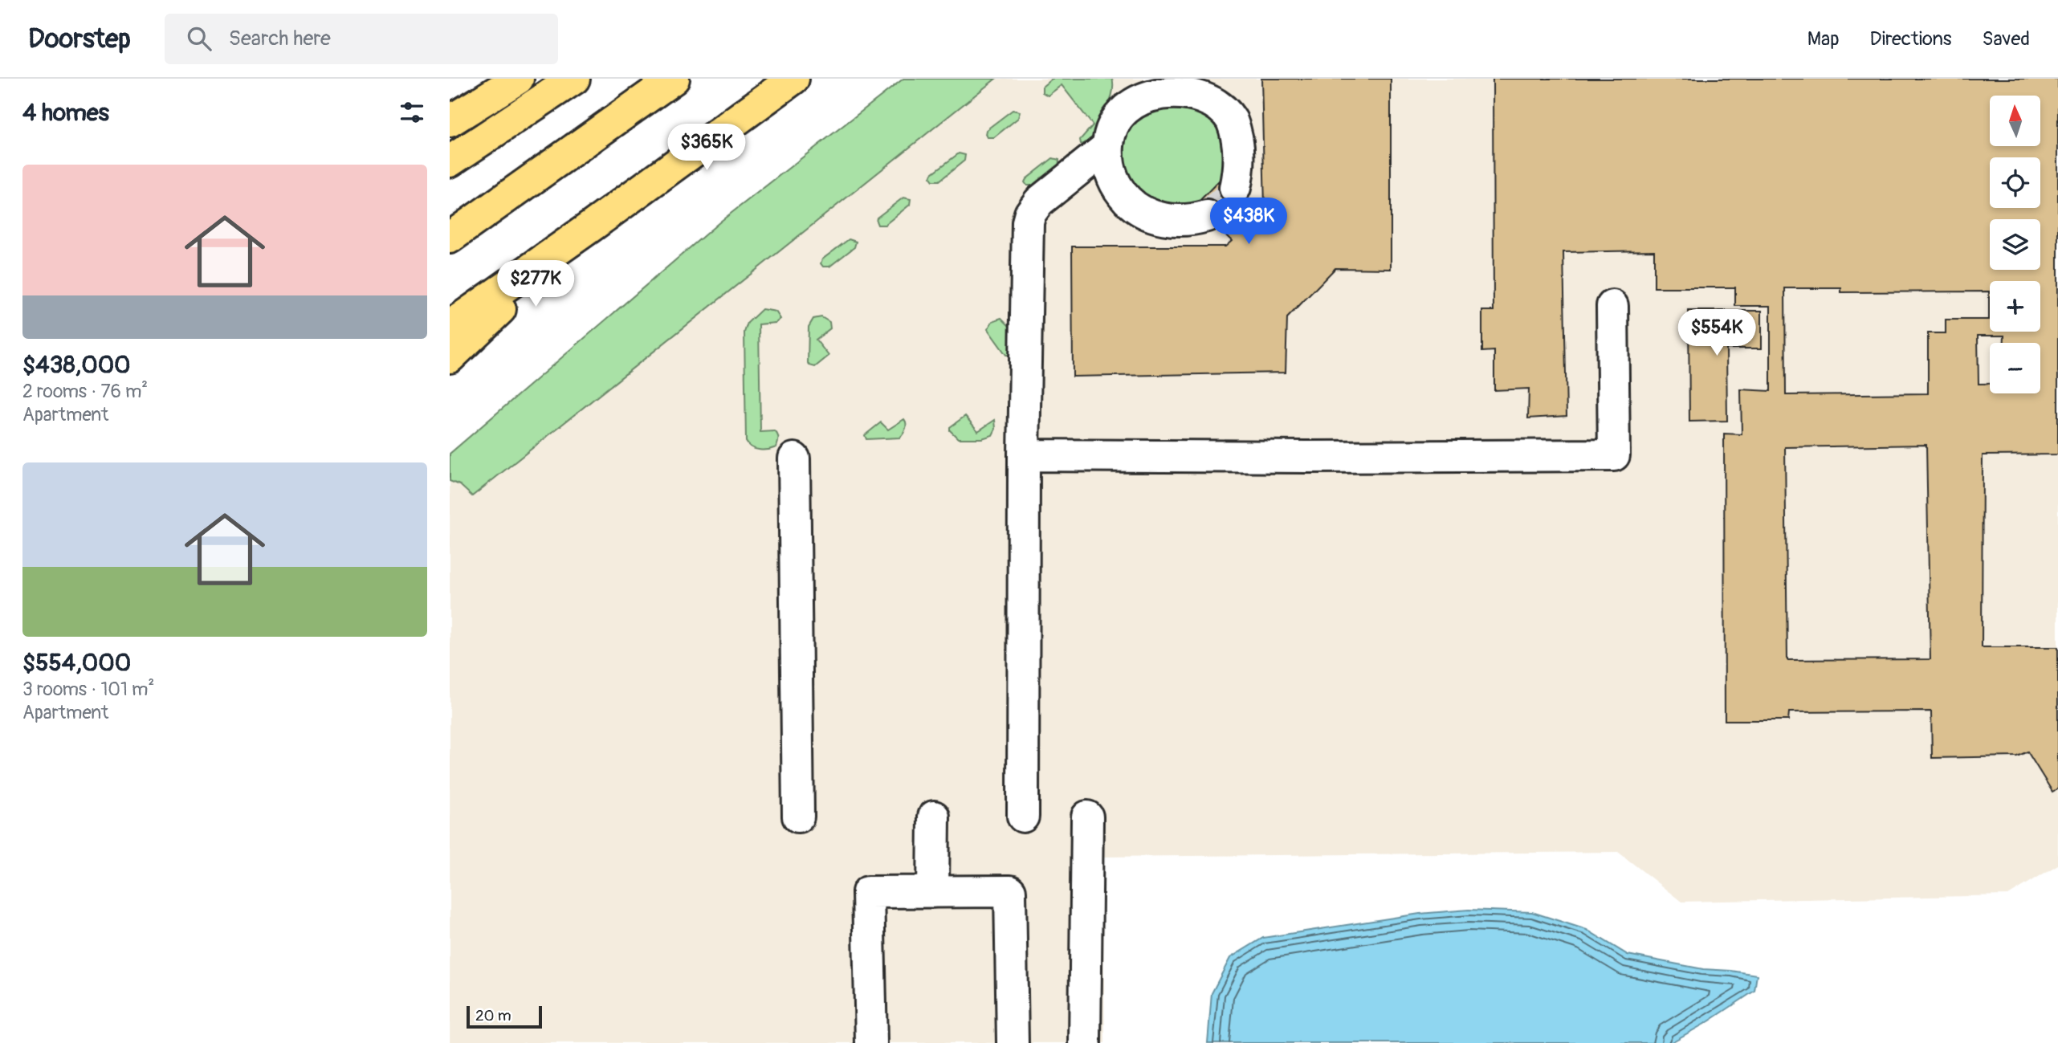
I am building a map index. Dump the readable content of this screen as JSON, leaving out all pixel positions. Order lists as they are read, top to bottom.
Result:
{
  "scale_bar": "20 m",
  "north": "top",
  "page": {
    "header": "Doorstep",
    "search": "Search here",
    "nav": ["Map", "Directions", "Saved"],
    "heading": "4 homes",
    "map_buttons": ["+", "−"],
    "price": [
      "$365K",
      "$438K",
      "$277K",
      "$554K"
    ],
    "list": [
      {
        "name": "$438,000",
        "note": "2 rooms · 76 m² · Apartment"
      },
      {
        "name": "$554,000",
        "note": "3 rooms · 101 m² · Apartment"
      }
    ],
    "scale": "20 m"
  }
}
